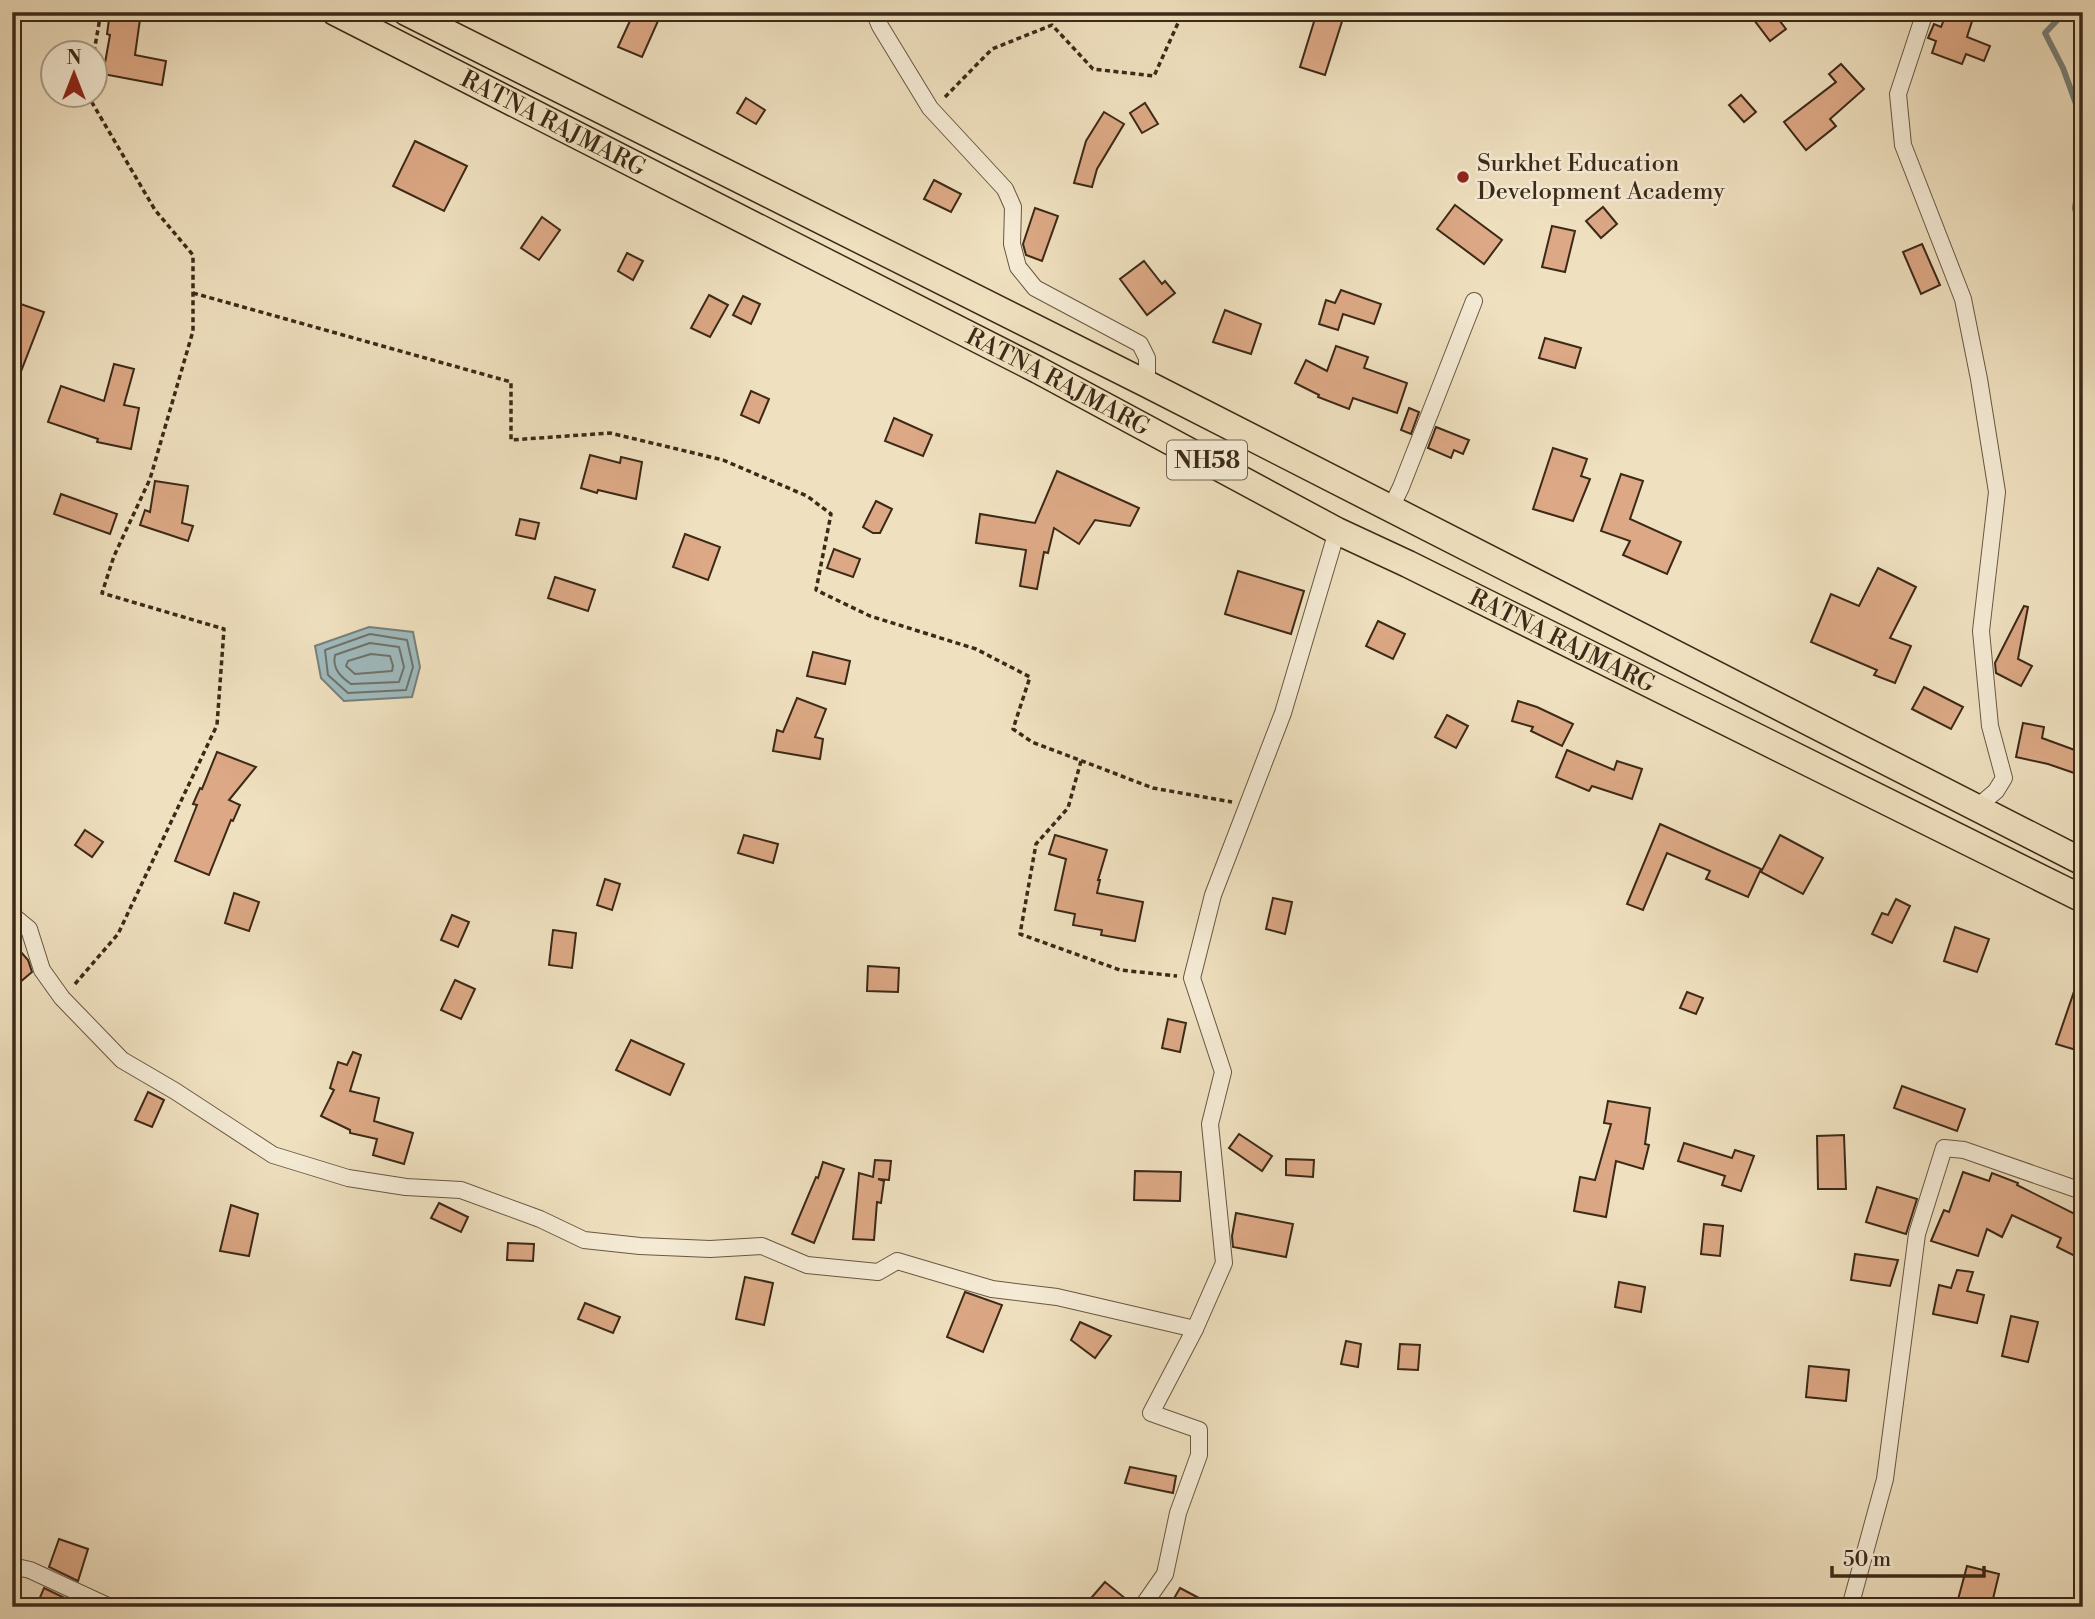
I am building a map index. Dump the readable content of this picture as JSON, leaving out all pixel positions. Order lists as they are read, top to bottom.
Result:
{
  "streets": {
    "main road": ["RATNA RAJMARG", "NH58"]
  },
  "places": ["Surkhet Education Development Academy"],
  "scale_bar": "50 m",
  "north": "top"
}
